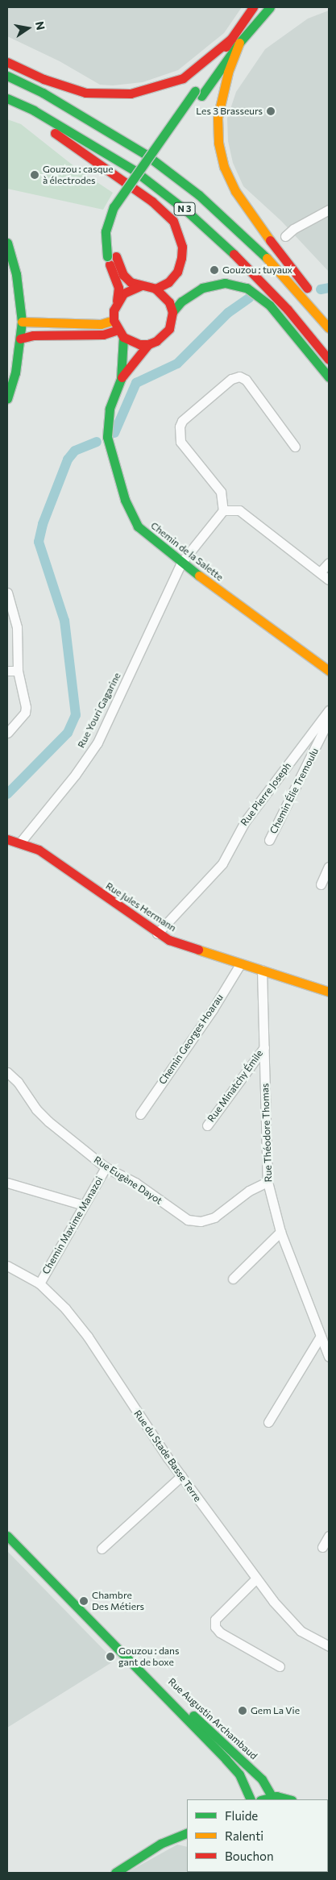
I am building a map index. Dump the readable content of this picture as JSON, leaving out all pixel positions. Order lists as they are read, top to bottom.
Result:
{
  "streets": {
    "main road": [
      "N 3",
      "Chemin de la Salette",
      "Rue Jules Hermann",
      "Rue Augustin Archambaud"
    ],
    "street": [
      "Rue Youri Gagarine",
      "Chemin Élie Tremoulu",
      "Rue Pierre Joseph",
      "Chemin Georges Hoarau",
      "Rue Minatchy Émile",
      "Rue Théodore Thomas",
      "Rue Eugène Dayot",
      "Chemin Maxime Manazoi",
      "Rue du Stade Basse Terre"
    ]
  },
  "crossings": [
    ["Chemin de la Salette", "Rue Youri Gagarine"],
    ["Rue Youri Gagarine", "Rue Jules Hermann"],
    ["Rue Pierre Joseph", "Rue Jules Hermann"],
    ["Rue Jules Hermann", "Chemin Georges Hoarau"],
    ["Rue Jules Hermann", "Rue Théodore Thomas"],
    ["Rue Minatchy Émile", "Rue Théodore Thomas"],
    ["Rue Théodore Thomas", "Rue Eugène Dayot"],
    ["Rue Eugène Dayot", "Chemin Maxime Manazoi"],
    ["Chemin Maxime Manazoi", "Rue du Stade Basse Terre"]
  ],
  "places": [
    "Les 3 Brasseurs",
    "Gouzou : casque à électrodes",
    "Gouzou : tuyaux",
    "Chambre Des Métiers",
    "Gouzou : dans gant de boxe",
    "Gem La Vie"
  ],
  "legend": ["Fluide", "Ralenti", "Bouchon"],
  "north": "right"
}
